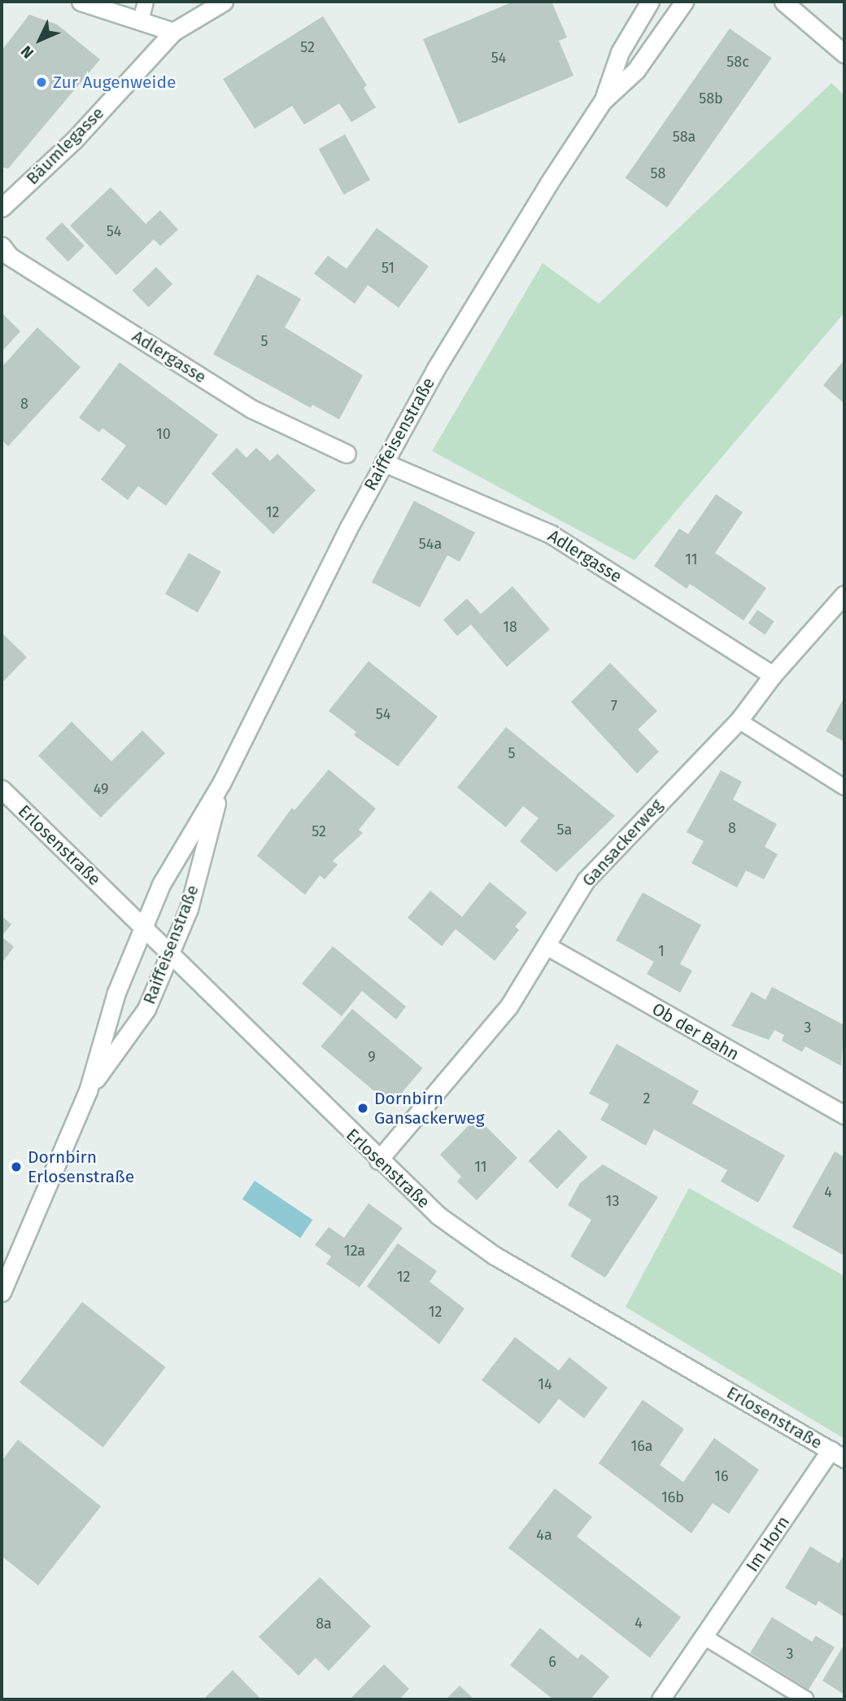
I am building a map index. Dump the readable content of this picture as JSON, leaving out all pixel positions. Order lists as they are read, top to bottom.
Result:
{
  "streets": {
    "street": [
      "Bäumlegasse",
      "Adlergasse",
      "Raiffeisenstraße",
      "Gansackerweg",
      "Erlosenstraße",
      "Ob der Bahn",
      "Im Horn"
    ]
  },
  "crossings": [
    ["Adlergasse", "Raiffeisenstraße"],
    ["Adlergasse", "Gansackerweg"],
    ["Raiffeisenstraße", "Erlosenstraße"],
    ["Gansackerweg", "Erlosenstraße"],
    ["Gansackerweg", "Ob der Bahn"],
    ["Erlosenstraße", "Im Horn"]
  ],
  "places": ["Zur Augenweide", "Dornbirn Gansackerweg", "Dornbirn Erlosenstraße"],
  "house_numbers": [
    "52",
    "54",
    "58c",
    "58b",
    "58a",
    "58",
    "54",
    "51",
    "5",
    "8",
    "10",
    "12",
    "54a",
    "11",
    "18",
    "7",
    "54",
    "5",
    "49",
    "8",
    "5a",
    "52",
    "1",
    "3",
    "9",
    "2",
    "11",
    "4",
    "13",
    "12a",
    "12",
    "12",
    "14",
    "16a",
    "16",
    "16b",
    "4a",
    "4",
    "8a",
    "3",
    "6"
  ],
  "north": "bottom left"
}
